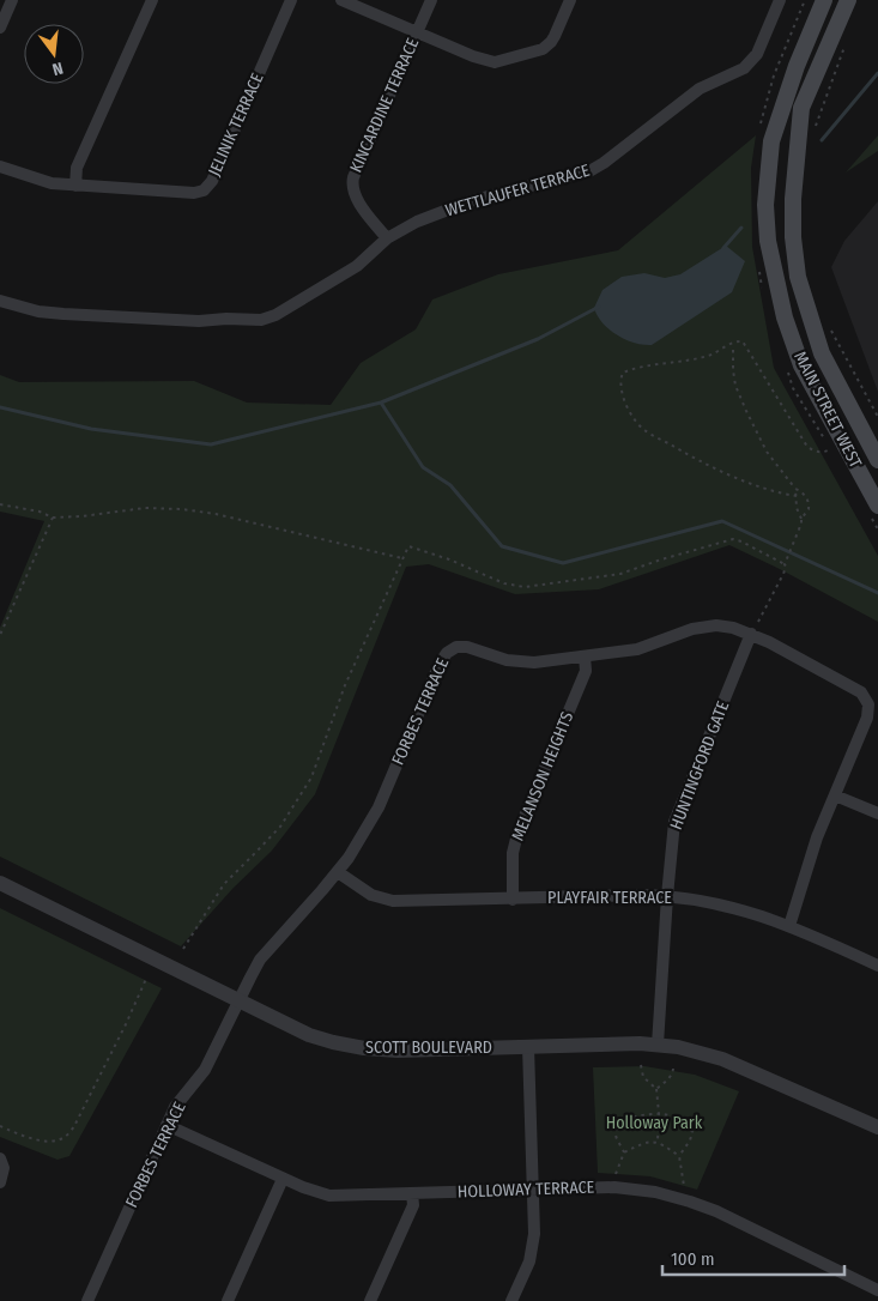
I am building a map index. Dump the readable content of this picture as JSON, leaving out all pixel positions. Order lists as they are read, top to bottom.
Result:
{
  "streets": {
    "main road": ["MAIN STREET WEST"],
    "street": [
      "KINCARDINE TERRACE",
      "JELINIK TERRACE",
      "WETTLAUFER TERRACE",
      "FORBES TERRACE",
      "HUNTINGFORD GATE",
      "MELANSON HEIGHTS",
      "PLAYFAIR TERRACE",
      "SCOTT BOULEVARD",
      "HOLLOWAY TERRACE"
    ]
  },
  "crossings": [
    ["KINCARDINE TERRACE", "WETTLAUFER TERRACE"],
    ["FORBES TERRACE", "HUNTINGFORD GATE"],
    ["FORBES TERRACE", "MELANSON HEIGHTS"],
    ["FORBES TERRACE", "PLAYFAIR TERRACE"],
    ["FORBES TERRACE", "SCOTT BOULEVARD"],
    ["FORBES TERRACE", "HOLLOWAY TERRACE"],
    ["HUNTINGFORD GATE", "PLAYFAIR TERRACE"],
    ["HUNTINGFORD GATE", "SCOTT BOULEVARD"],
    ["MELANSON HEIGHTS", "PLAYFAIR TERRACE"]
  ],
  "parks": ["Holloway Park"],
  "scale_bar": "100 m",
  "north": "bottom"
}
